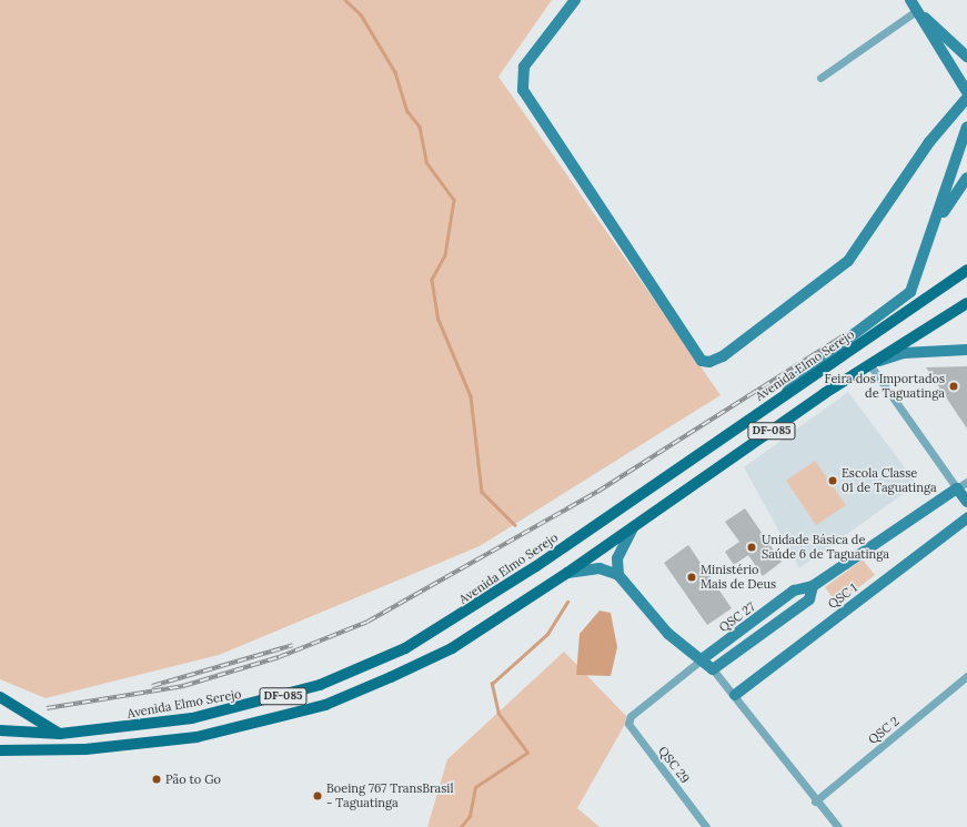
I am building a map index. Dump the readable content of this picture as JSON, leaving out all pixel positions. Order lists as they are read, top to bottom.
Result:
{
  "streets": {
    "main road": ["Avenida Elmo Serejo", "DF-085"],
    "street": [
      "QSC 1",
      "QSC 27",
      "QSC 2",
      "QSC 29"
    ]
  },
  "crossings": [
    ["QSC 27", "QSC 29"]
  ],
  "places": [
    "Feira dos Importados de Taguatinga",
    "Escola Classe 01 de Taguatinga",
    "Unidade Básica de Saúde 6 de Taguatinga",
    "Ministério Mais de Deus",
    "Pão to Go",
    "Boeing 767 TransBrasil - Taguatinga"
  ]
}
